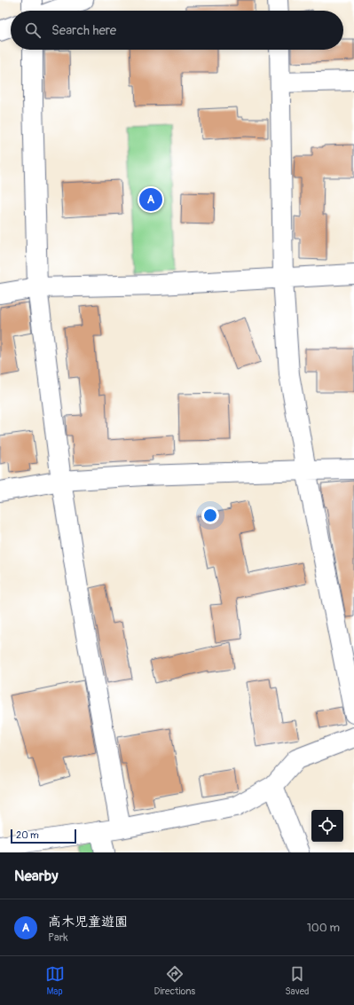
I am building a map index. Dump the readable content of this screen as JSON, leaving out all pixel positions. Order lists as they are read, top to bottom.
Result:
{
  "scale_bar": "20 m",
  "page": {
    "search": "Search here",
    "pins": "A",
    "scale": "20 m",
    "heading": "Nearby",
    "list": [
      {
        "mark": "A",
        "name": "高木児童遊園",
        "note": "Park",
        "value": "100 m"
      }
    ],
    "nav": ["Map", "Directions", "Saved"]
  }
}
